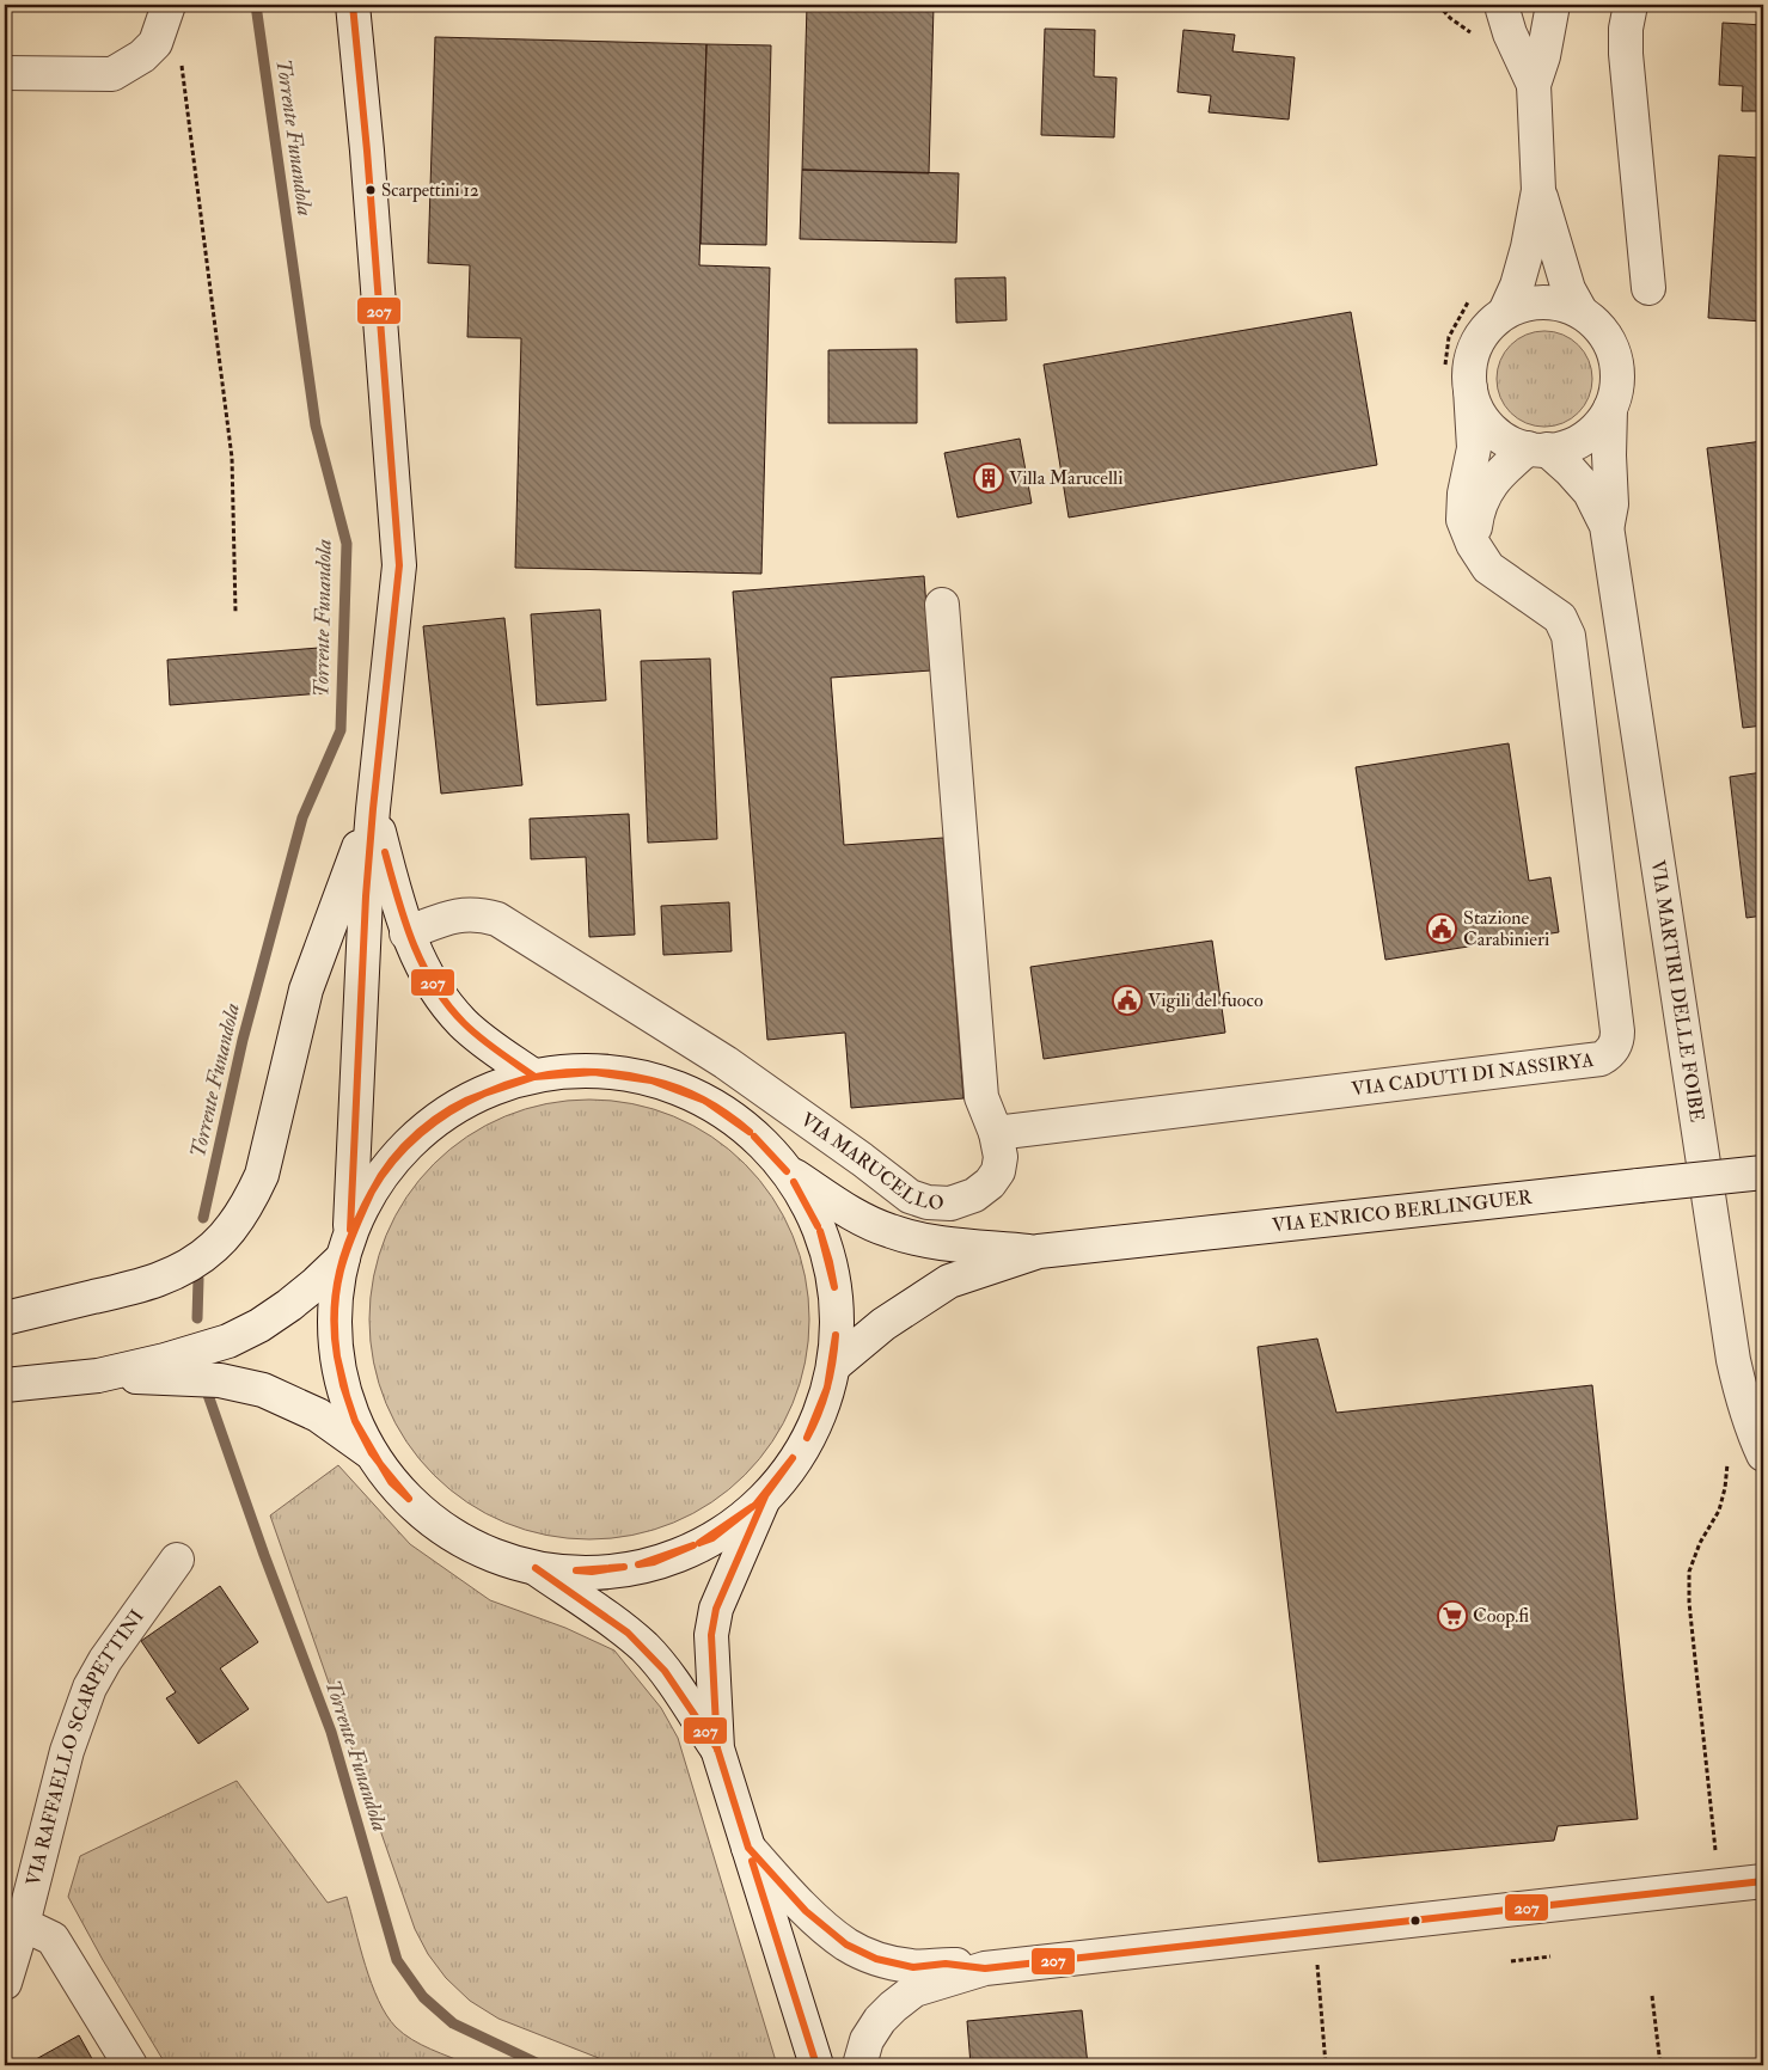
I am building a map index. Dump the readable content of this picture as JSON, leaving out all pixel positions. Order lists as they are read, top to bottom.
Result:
{
  "streets": {
    "street": [
      "VIA MARTIRI DELLE FOIBE",
      "VIA CADUTI DI NASSIRYA",
      "VIA MARUCELLO",
      "VIA ENRICO BERLINGUER",
      "VIA RAFFAELLO SCARPETTINI"
    ]
  },
  "crossings": [
    ["VIA MARTIRI DELLE FOIBE", "VIA CADUTI DI NASSIRYA"],
    ["VIA CADUTI DI NASSIRYA", "VIA MARUCELLO"]
  ],
  "water": ["Torrente Funandola"],
  "places": {
    "other": ["Scarpettini 12"],
    "building": ["Villa Marucelli"],
    "public building": ["Stazione Carabinieri", "Vigili del fuoco"],
    "supermarket": ["Coop.fi"]
  },
  "lines": ["transit line 207"]
}
